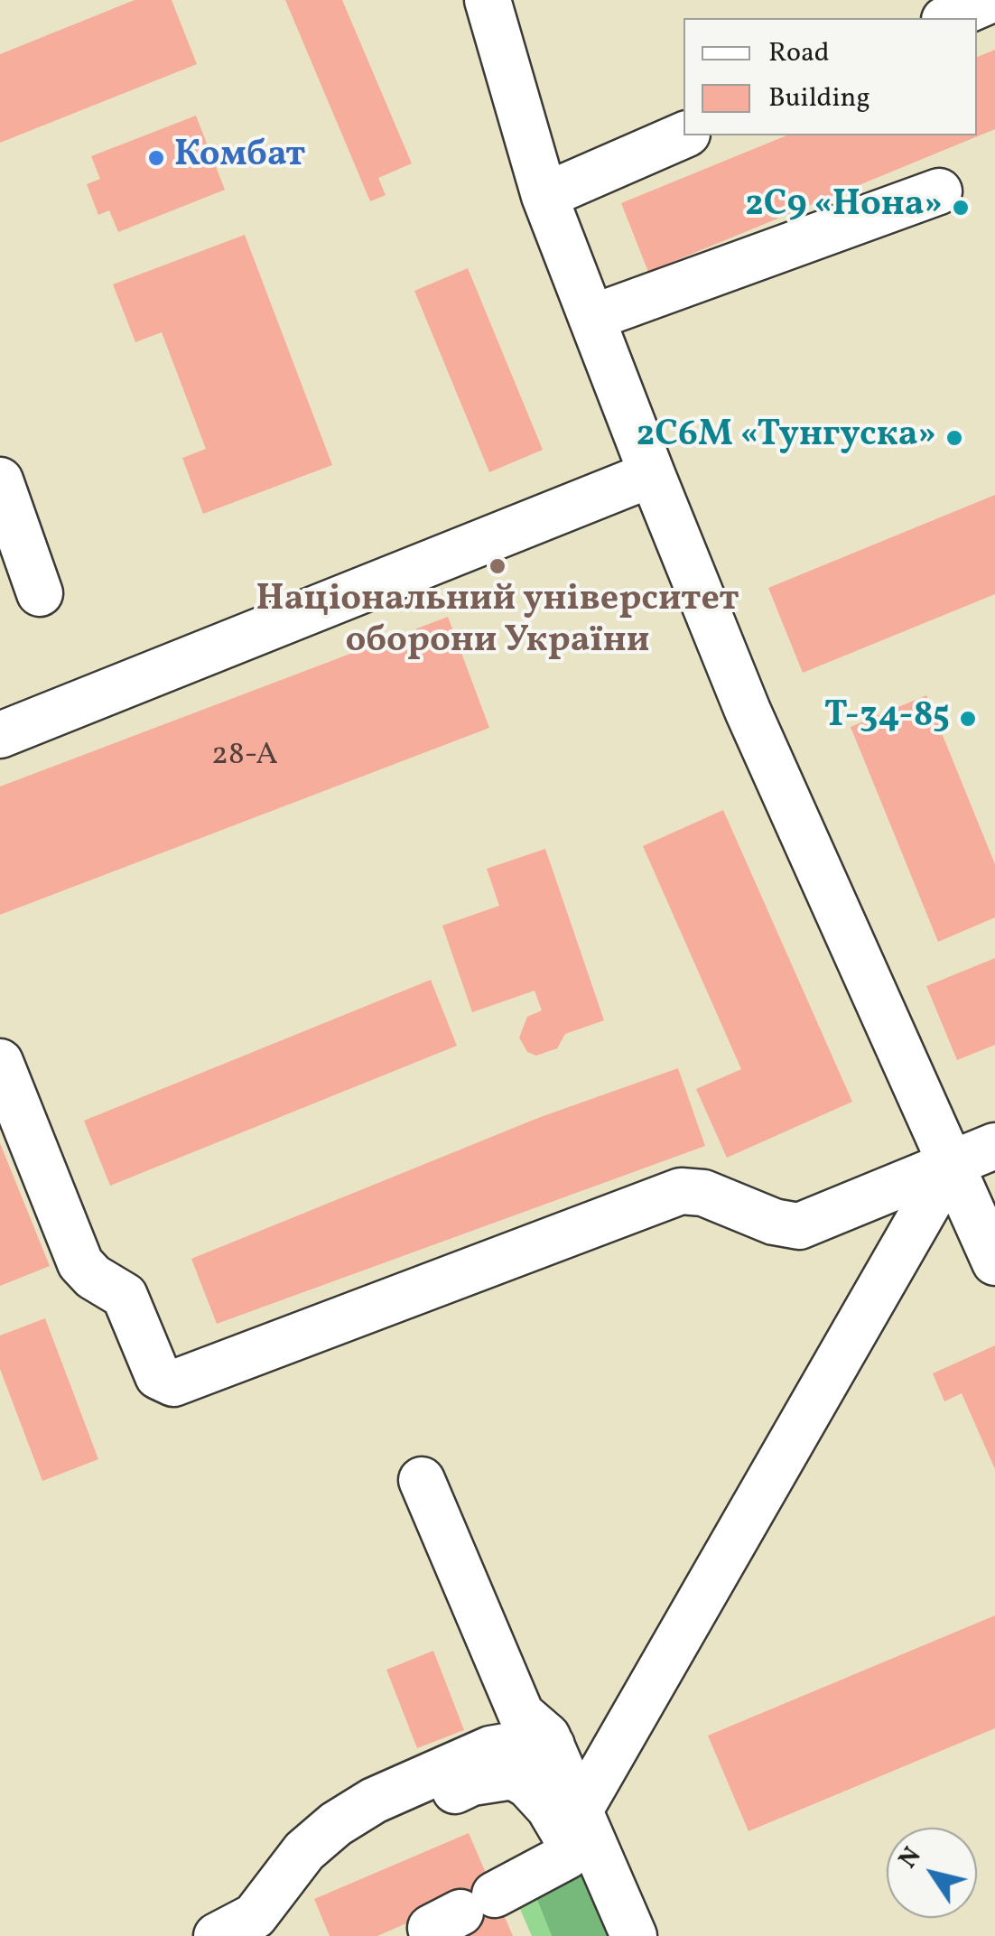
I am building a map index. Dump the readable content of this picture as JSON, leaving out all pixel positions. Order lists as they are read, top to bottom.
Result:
{
  "places": [
    "Комбат",
    "2С9 «Нона»",
    "2С6М «Тунгуска»",
    "Національний університет оборони України",
    "Т-34-85"
  ],
  "house_numbers": ["28-А"],
  "legend": ["Road", "Building"],
  "north": "top left"
}
